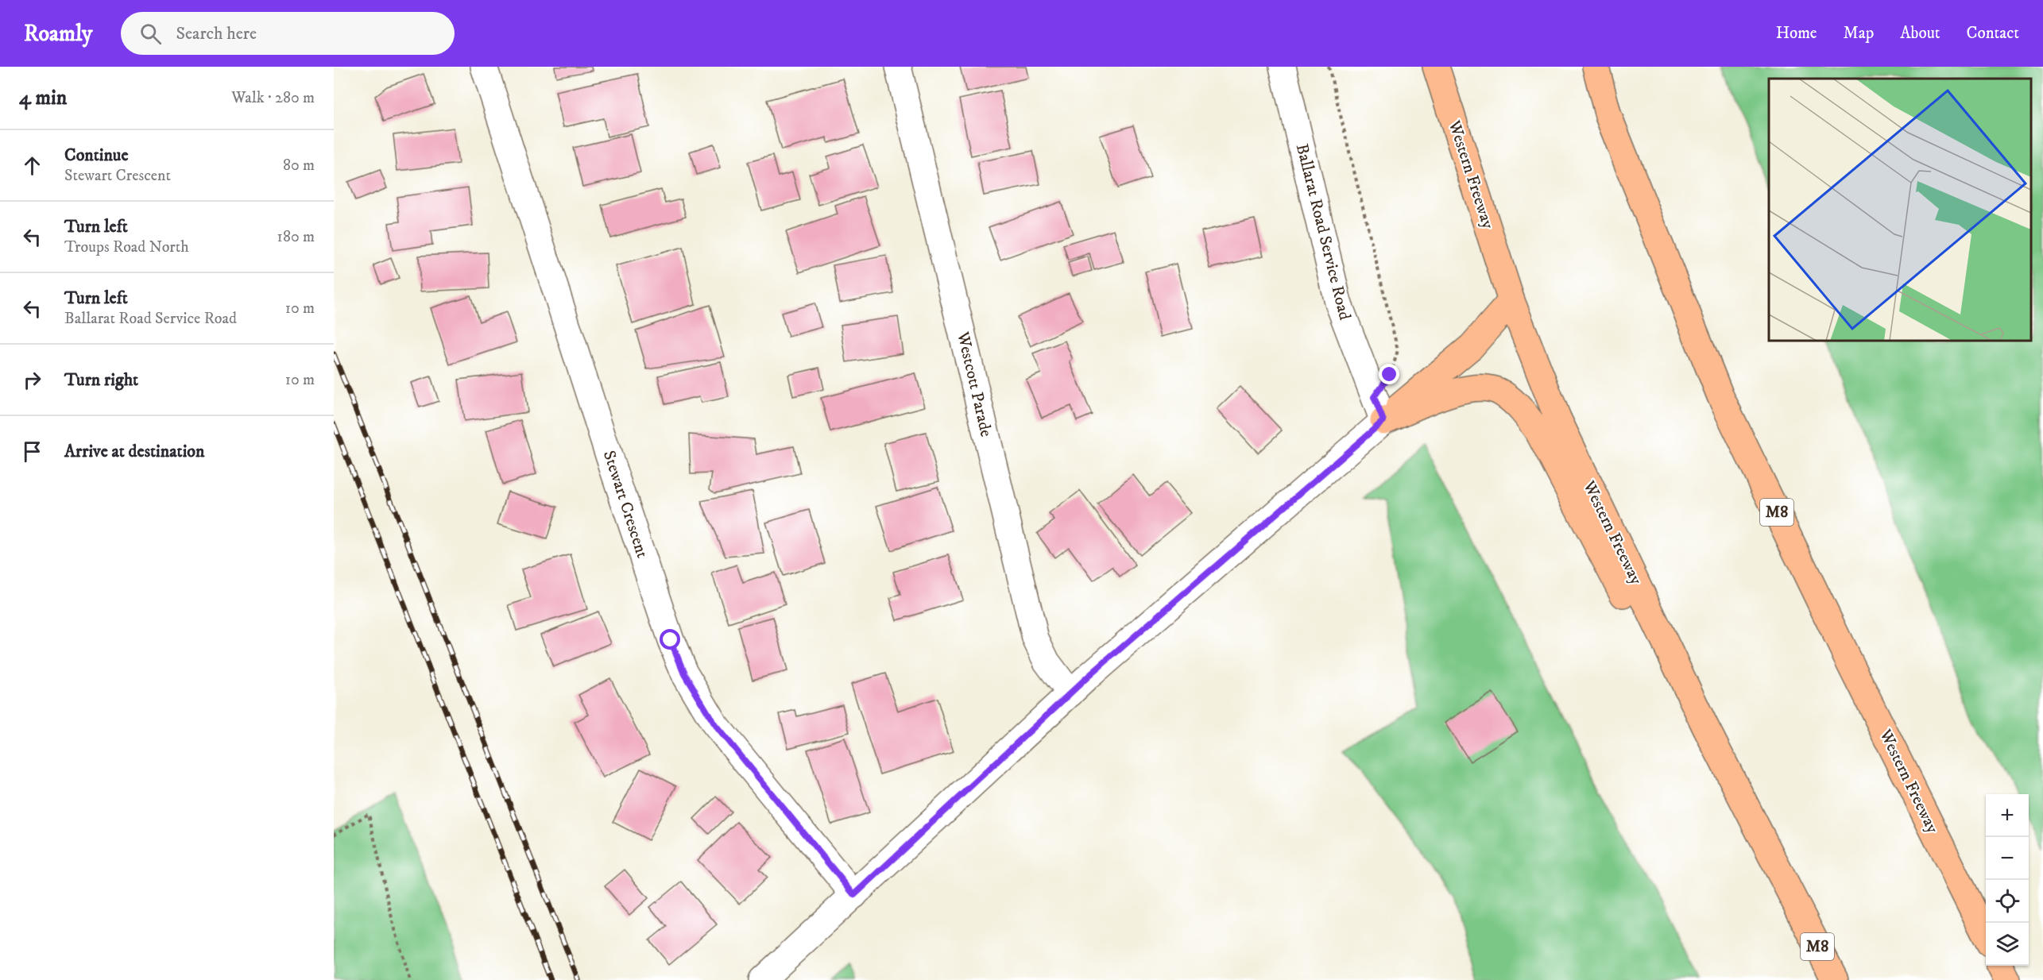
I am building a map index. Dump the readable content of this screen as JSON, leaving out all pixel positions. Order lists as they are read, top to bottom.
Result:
{
  "streets": {
    "highway": ["Western Freeway", "M8"],
    "street": ["Ballarat Road Service Road", "Westcott Parade", "Stewart Crescent"]
  },
  "page": {
    "header": "Roamly",
    "search": "Search here",
    "nav": [
      "Home",
      "Map",
      "About",
      "Contact"
    ],
    "heading": ["4 min", "Walk · 280 m"],
    "list": [
      ["Continue", "Stewart Crescent", "80 m"],
      ["Turn left", "Troups Road North", "180 m"],
      ["Turn left", "Ballarat Road Service Road", "10 m"],
      ["Turn right", "10 m"],
      "Arrive at destination"
    ],
    "map_buttons": ["+", "−"]
  }
}
